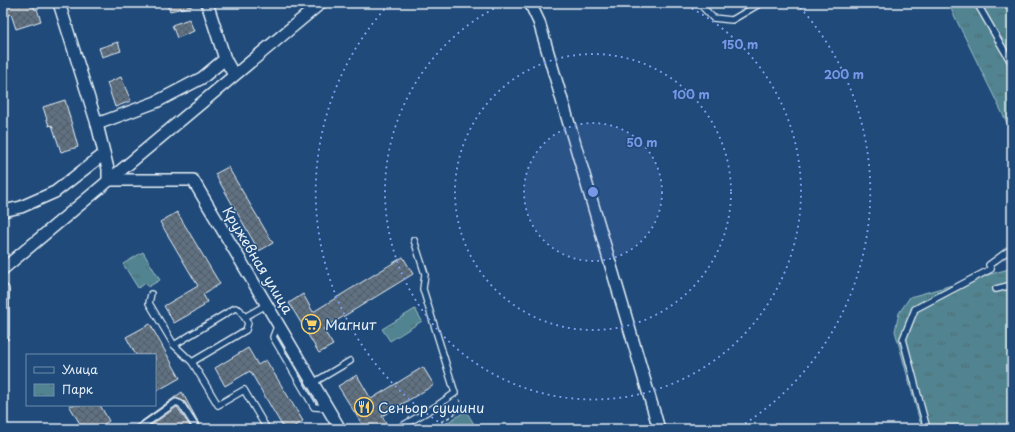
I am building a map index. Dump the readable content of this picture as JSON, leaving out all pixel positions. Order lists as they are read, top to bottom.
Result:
{
  "streets": {
    "street": ["Кружевная улица"]
  },
  "places": {
    "supermarket": ["Магнит"],
    "restaurant": ["Сеньор сушини"]
  },
  "legend": ["Улица", "Парк"],
  "rings": [
    "150 m",
    "200 m",
    "100 m",
    "50 m"
  ]
}
